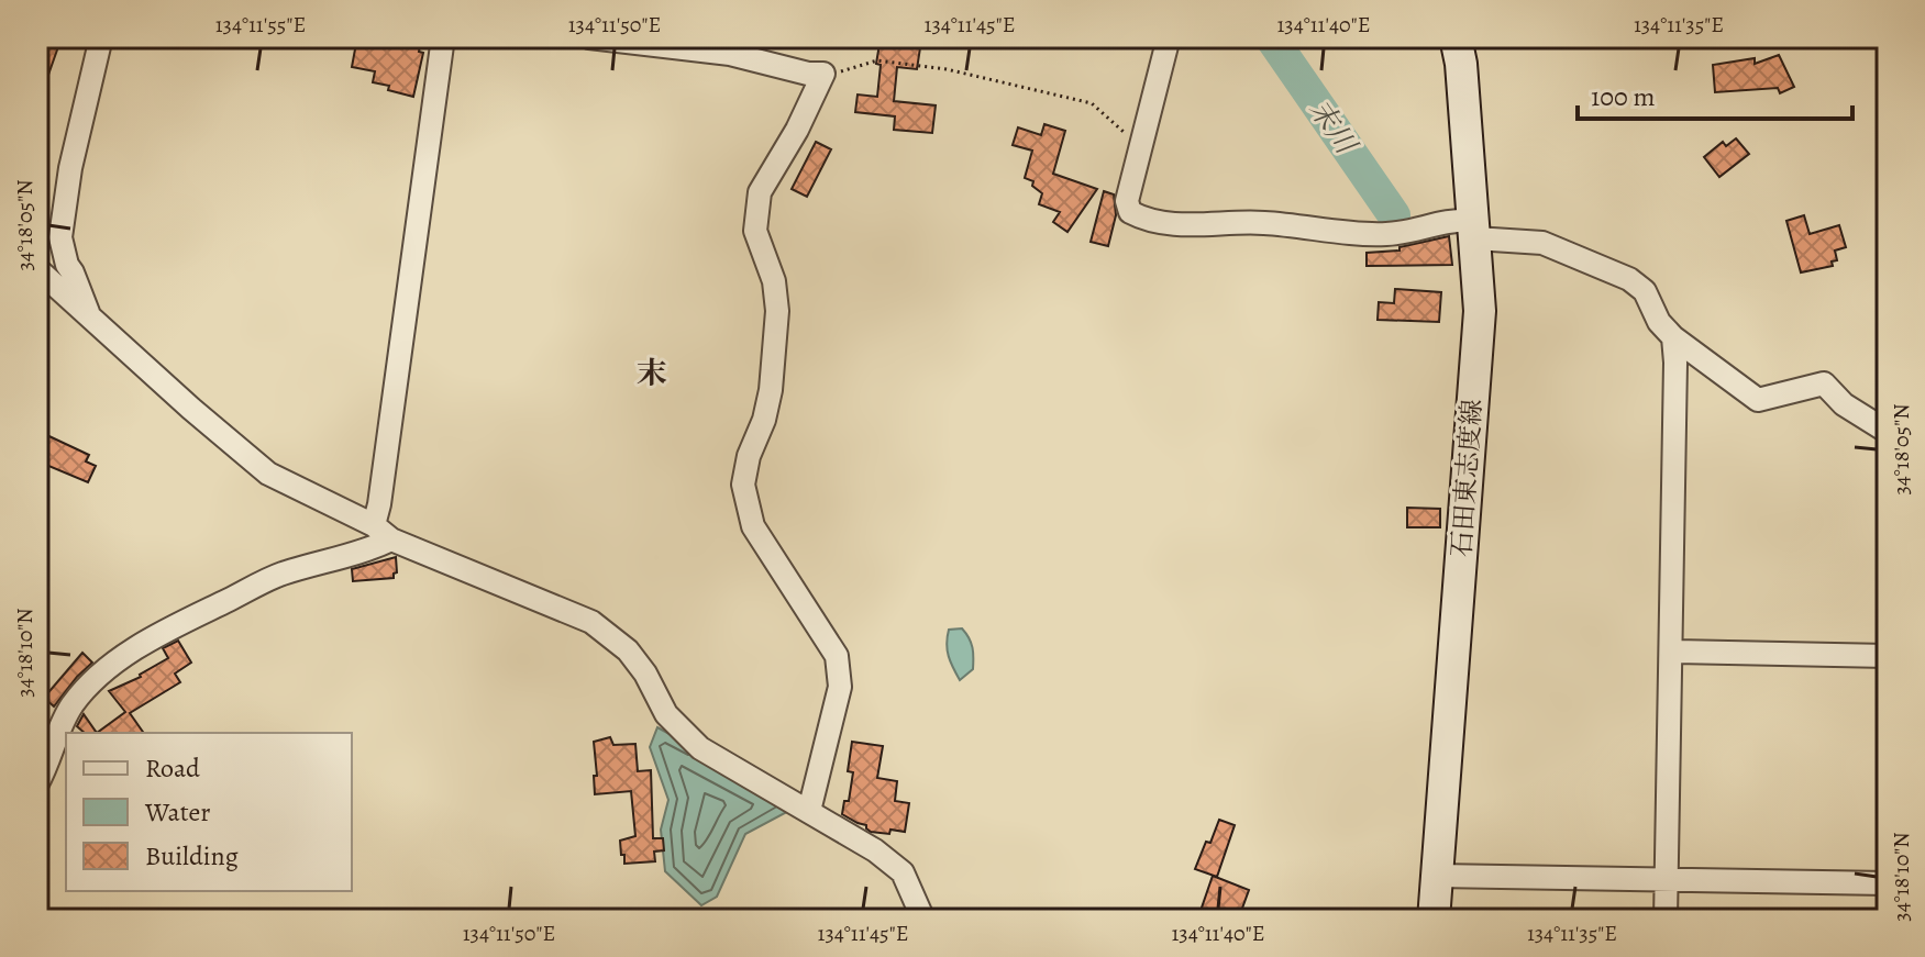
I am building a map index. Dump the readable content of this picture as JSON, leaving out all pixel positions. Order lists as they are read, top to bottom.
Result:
{
  "streets": {
    "main road": ["石田東志度線"]
  },
  "districts": ["末"],
  "water": ["末川"],
  "legend": ["Road", "Water", "Building"],
  "scale_bar": "100 m",
  "coordinates": [
    "134°11'55\"E",
    "134°11'50\"E",
    "134°11'45\"E",
    "134°11'40\"E",
    "134°11'35\"E",
    "34°18'05\"N",
    "34°18'10\"N"
  ]
}
